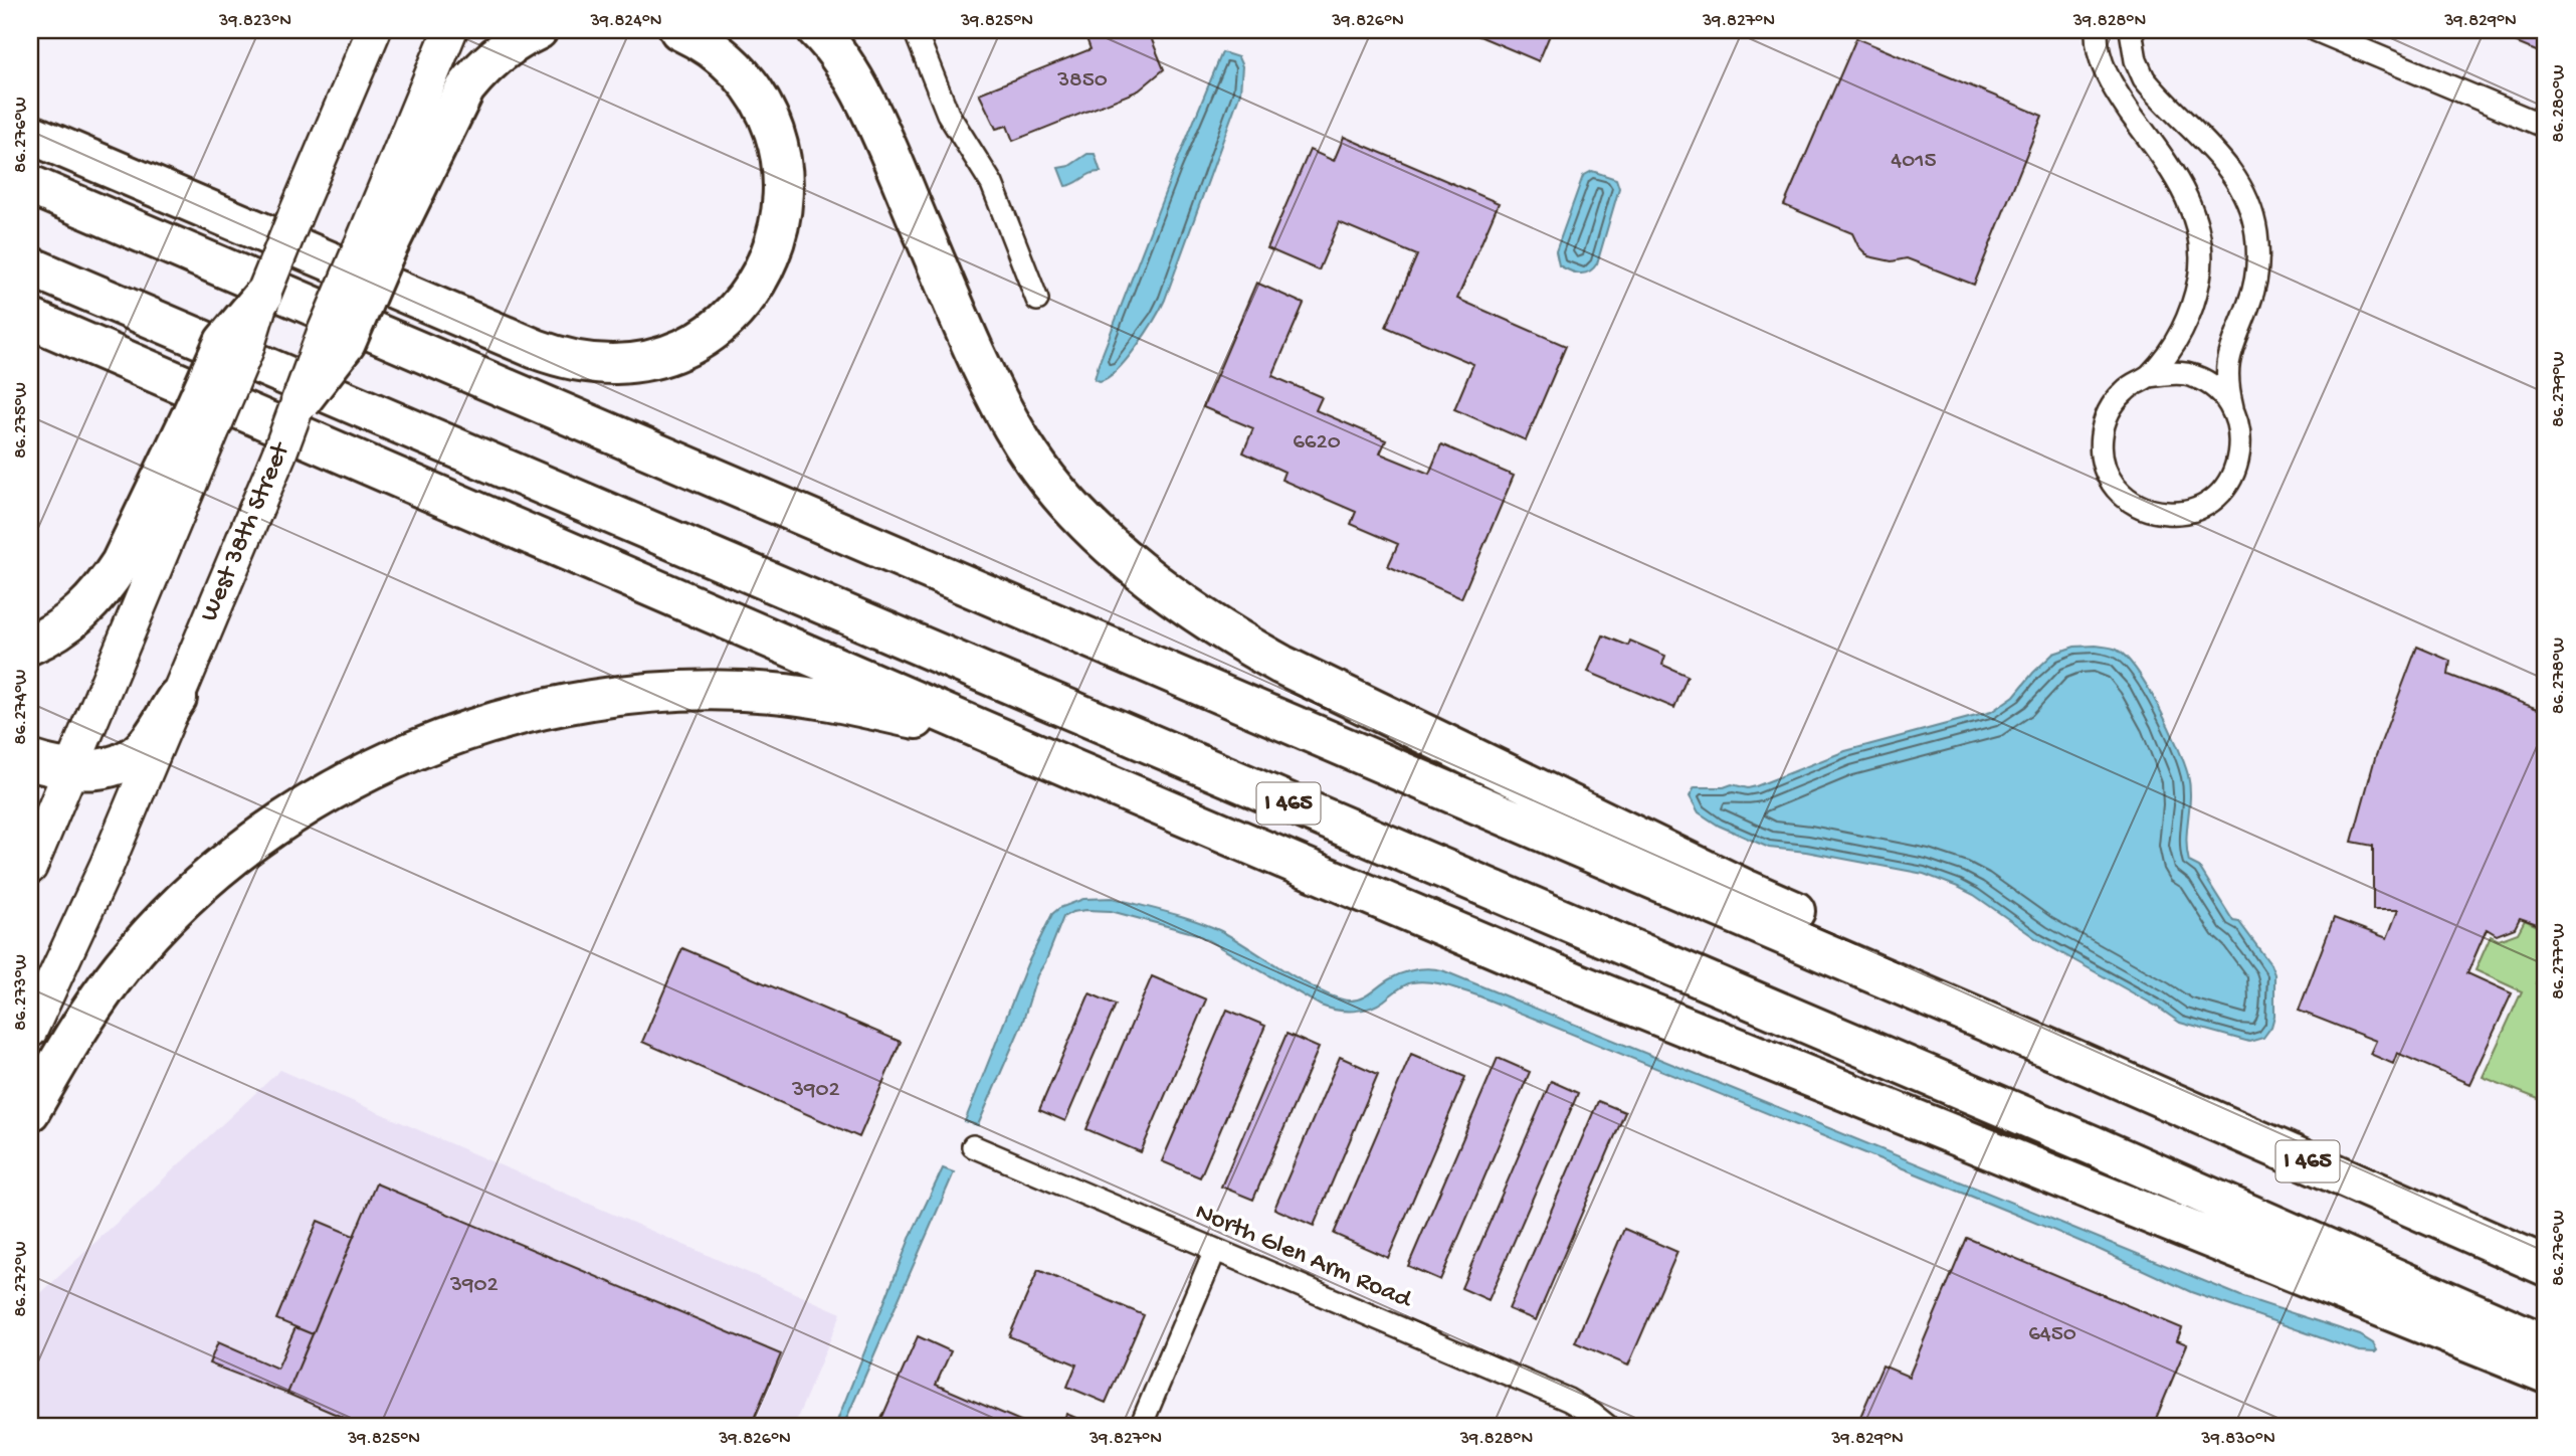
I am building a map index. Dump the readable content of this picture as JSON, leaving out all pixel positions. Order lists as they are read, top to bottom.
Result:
{
  "streets": {
    "highway": ["I 465"],
    "main road": ["West 38th Street"],
    "street": ["North Glen Arm Road"]
  },
  "house_numbers": [
    "3850",
    "4015",
    "6620",
    "3902",
    "3902",
    "6450"
  ],
  "coordinates": [
    "39.823°N",
    "39.824°N",
    "39.825°N",
    "39.826°N",
    "39.827°N",
    "39.828°N",
    "39.829°N",
    "86.280°W",
    "86.276°W",
    "86.279°W",
    "86.275°W",
    "86.278°W",
    "86.274°W",
    "86.277°W",
    "86.273°W",
    "86.272°W",
    "39.830°N"
  ]
}
